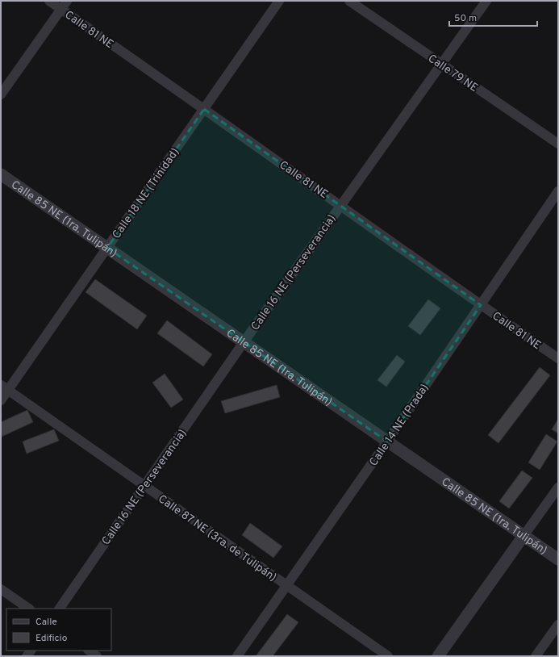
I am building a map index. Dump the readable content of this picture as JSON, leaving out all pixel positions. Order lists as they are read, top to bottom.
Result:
{
  "streets": {
    "street": [
      "Calle 81 NE",
      "Calle 79 NE",
      "Calle 18 NE (Trinidad)",
      "Calle 85 NE (1ra. Tulipán)",
      "Calle 16 NE (Perseverancia)",
      "Calle 14 NE (Prada)",
      "Calle 87 NE (3ra. de Tulipán)"
    ]
  },
  "crossings": [
    ["Calle 81 NE", "Calle 18 NE (Trinidad)"],
    ["Calle 81 NE", "Calle 16 NE (Perseverancia)"],
    ["Calle 81 NE", "Calle 14 NE (Prada)"],
    ["Calle 79 NE", "Calle 16 NE (Perseverancia)"],
    ["Calle 18 NE (Trinidad)", "Calle 85 NE (1ra. Tulipán)"],
    ["Calle 18 NE (Trinidad)", "Calle 87 NE (3ra. de Tulipán)"],
    ["Calle 85 NE (1ra. Tulipán)", "Calle 16 NE (Perseverancia)"],
    ["Calle 85 NE (1ra. Tulipán)", "Calle 14 NE (Prada)"],
    ["Calle 16 NE (Perseverancia)", "Calle 87 NE (3ra. de Tulipán)"],
    ["Calle 14 NE (Prada)", "Calle 87 NE (3ra. de Tulipán)"]
  ],
  "legend": ["Calle", "Edificio"],
  "scale_bar": "50 m"
}
